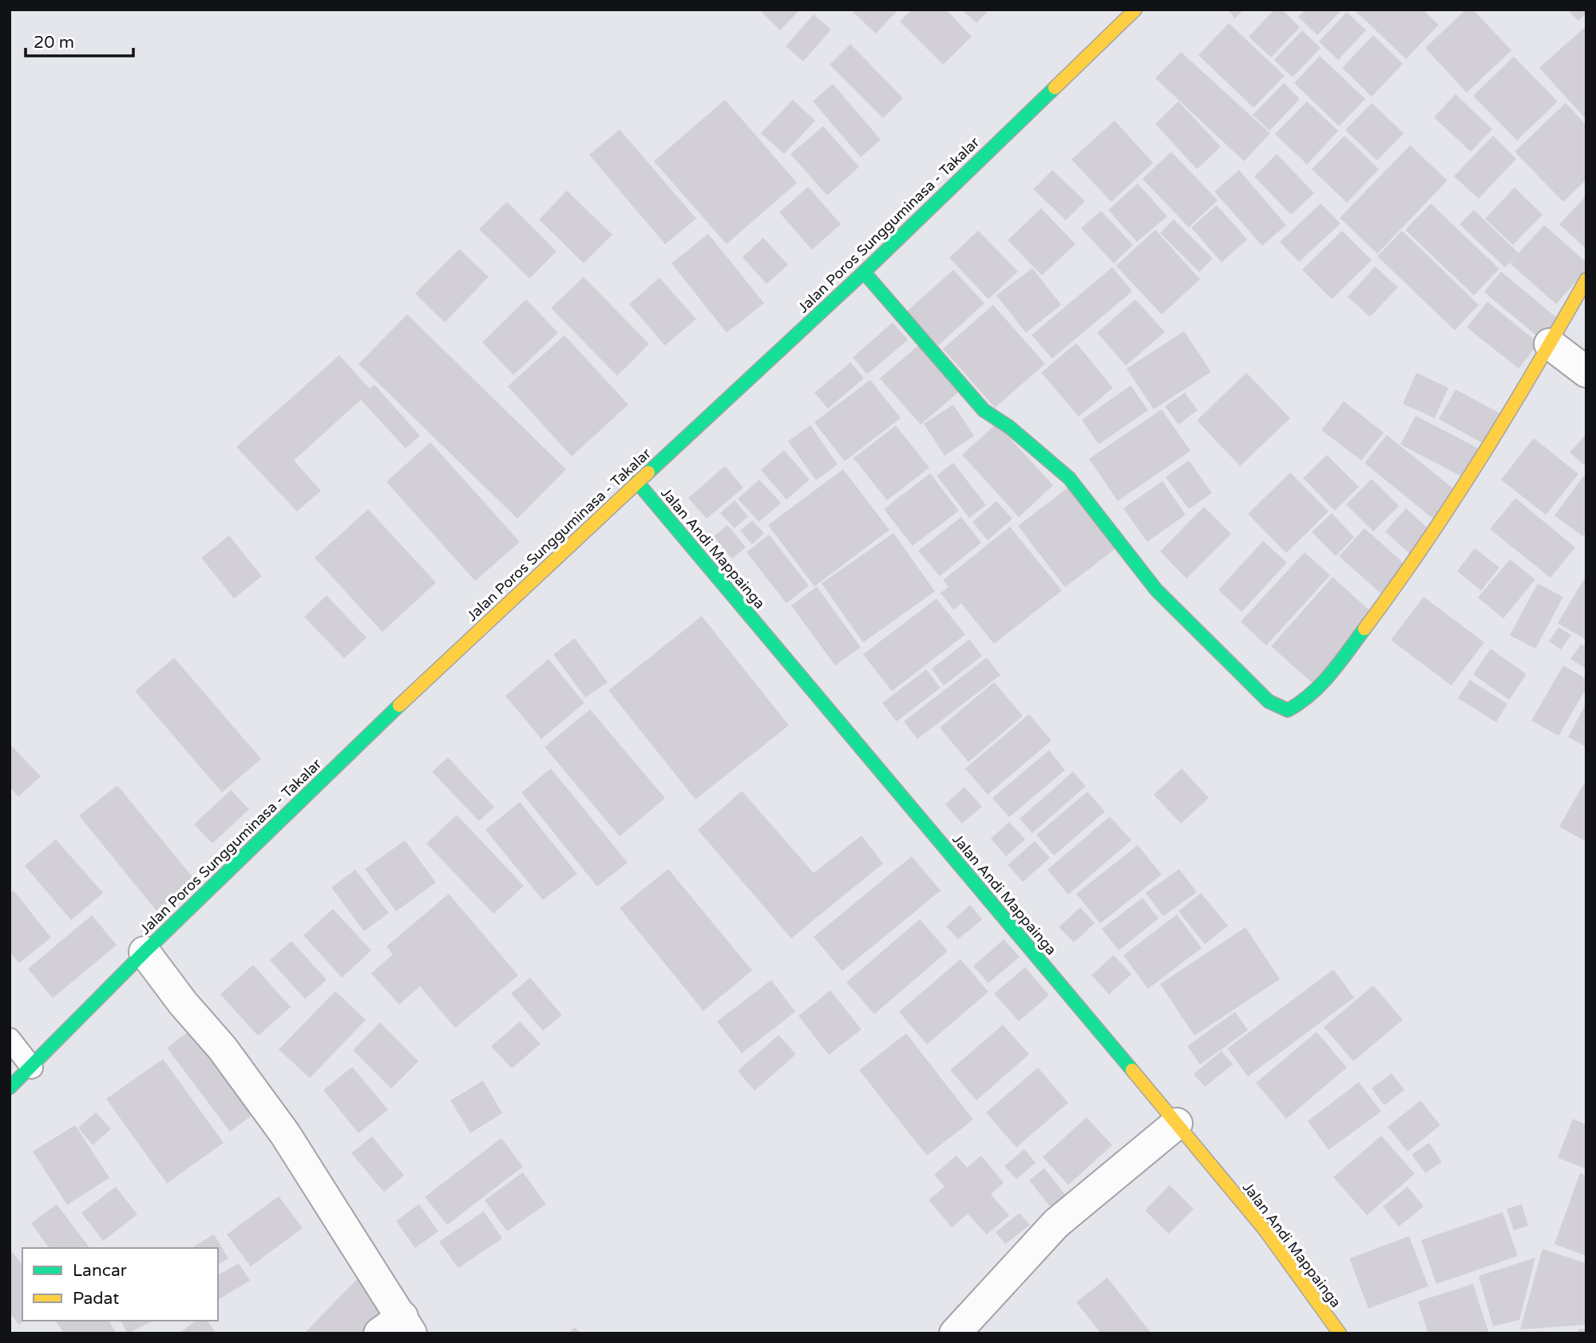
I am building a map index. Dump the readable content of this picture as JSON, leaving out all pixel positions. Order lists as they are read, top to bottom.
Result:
{
  "streets": {
    "main road": ["Jalan Poros Sungguminasa - Takalar", "Jalan Andi Mappainga"]
  },
  "crossings": [
    ["Jalan Poros Sungguminasa - Takalar", "Jalan Andi Mappainga"]
  ],
  "legend": ["Lancar", "Padat"],
  "scale_bar": "20 m"
}
